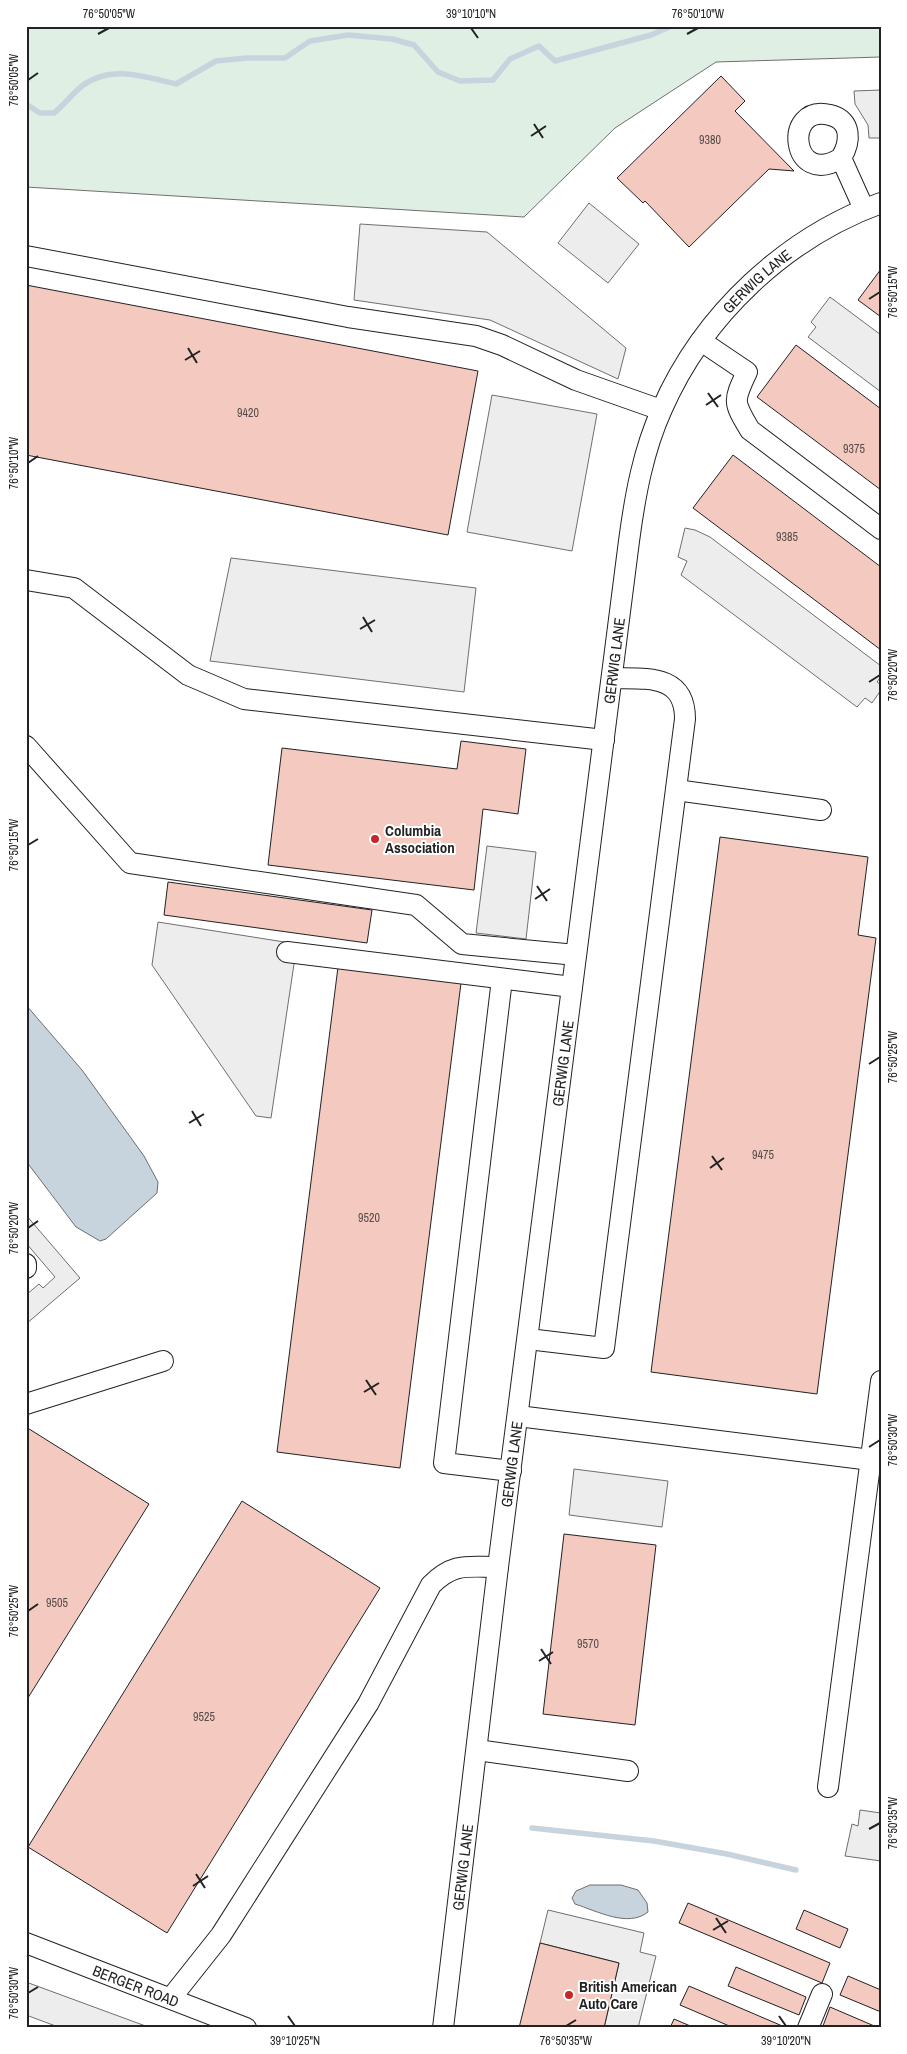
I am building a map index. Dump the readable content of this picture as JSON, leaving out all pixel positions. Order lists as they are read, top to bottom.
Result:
{
  "streets": {
    "street": ["GERWIG LANE", "BERGER ROAD"]
  },
  "places": ["Columbia Association", "British American Auto Care"],
  "house_numbers": [
    "9380",
    "9420",
    "9375",
    "9385",
    "9475",
    "9520",
    "9505",
    "9570",
    "9525"
  ],
  "coordinates": [
    "76°50'05\"W",
    "39°10'10\"N",
    "76°50'10\"W",
    "76°50'15\"W",
    "76°50'20\"W",
    "76°50'25\"W",
    "76°50'30\"W",
    "76°50'35\"W",
    "39°10'25\"N",
    "39°10'20\"N"
  ]
}
